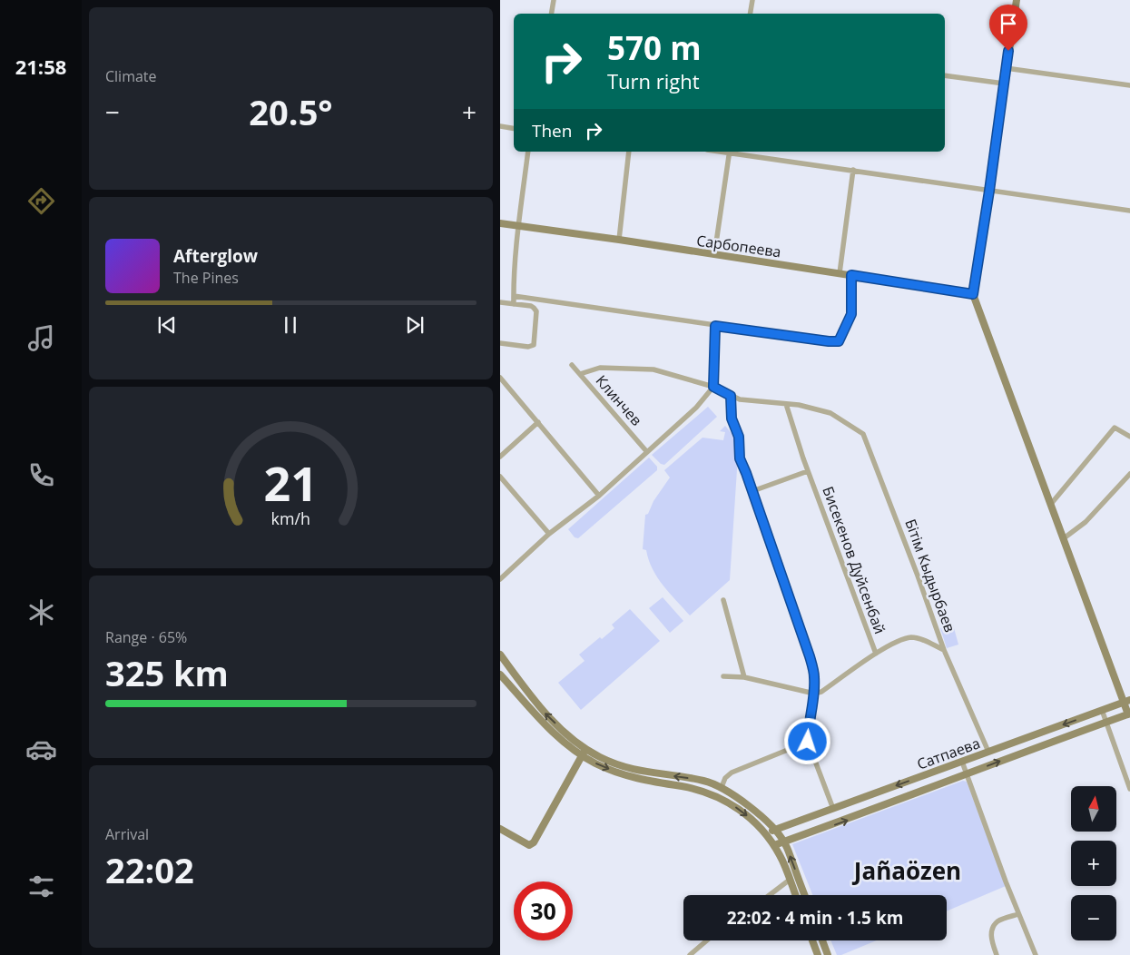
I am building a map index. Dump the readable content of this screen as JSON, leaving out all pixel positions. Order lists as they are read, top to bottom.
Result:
{
  "streets": {
    "street": [
      "Сарбопеева",
      "Клинчев",
      "Бисекенов Дуйсенбай",
      "Бiтiм Кыдырбаев",
      "Сатпаева"
    ]
  },
  "crossings": [
    ["Клинчев", "Бiтiм Кыдырбаев"],
    ["Бисекенов Дуйсенбай", "Бiтiм Кыдырбаев"],
    ["Бiтiм Кыдырбаев", "Сатпаева"]
  ],
  "districts": ["Jañaözen"],
  "north": "top",
  "page": {
    "tabs": "21:58",
    "tile": [
      "Climate",
      ["Range · 65%", "325 km"],
      ["Arrival", "22:02"]
    ],
    "turn": ["570 m", "Turn right"],
    "heat": ["−", "20.5°", "+"],
    "then": "Then",
    "song": ["Afterglow", "The Pines"],
    "map_buttons": ["+", "−"],
    "limit": "30",
    "trip": "22:02 · 4 min · 1.5 km",
    "gauge": ["21", "km/h"]
  }
}
